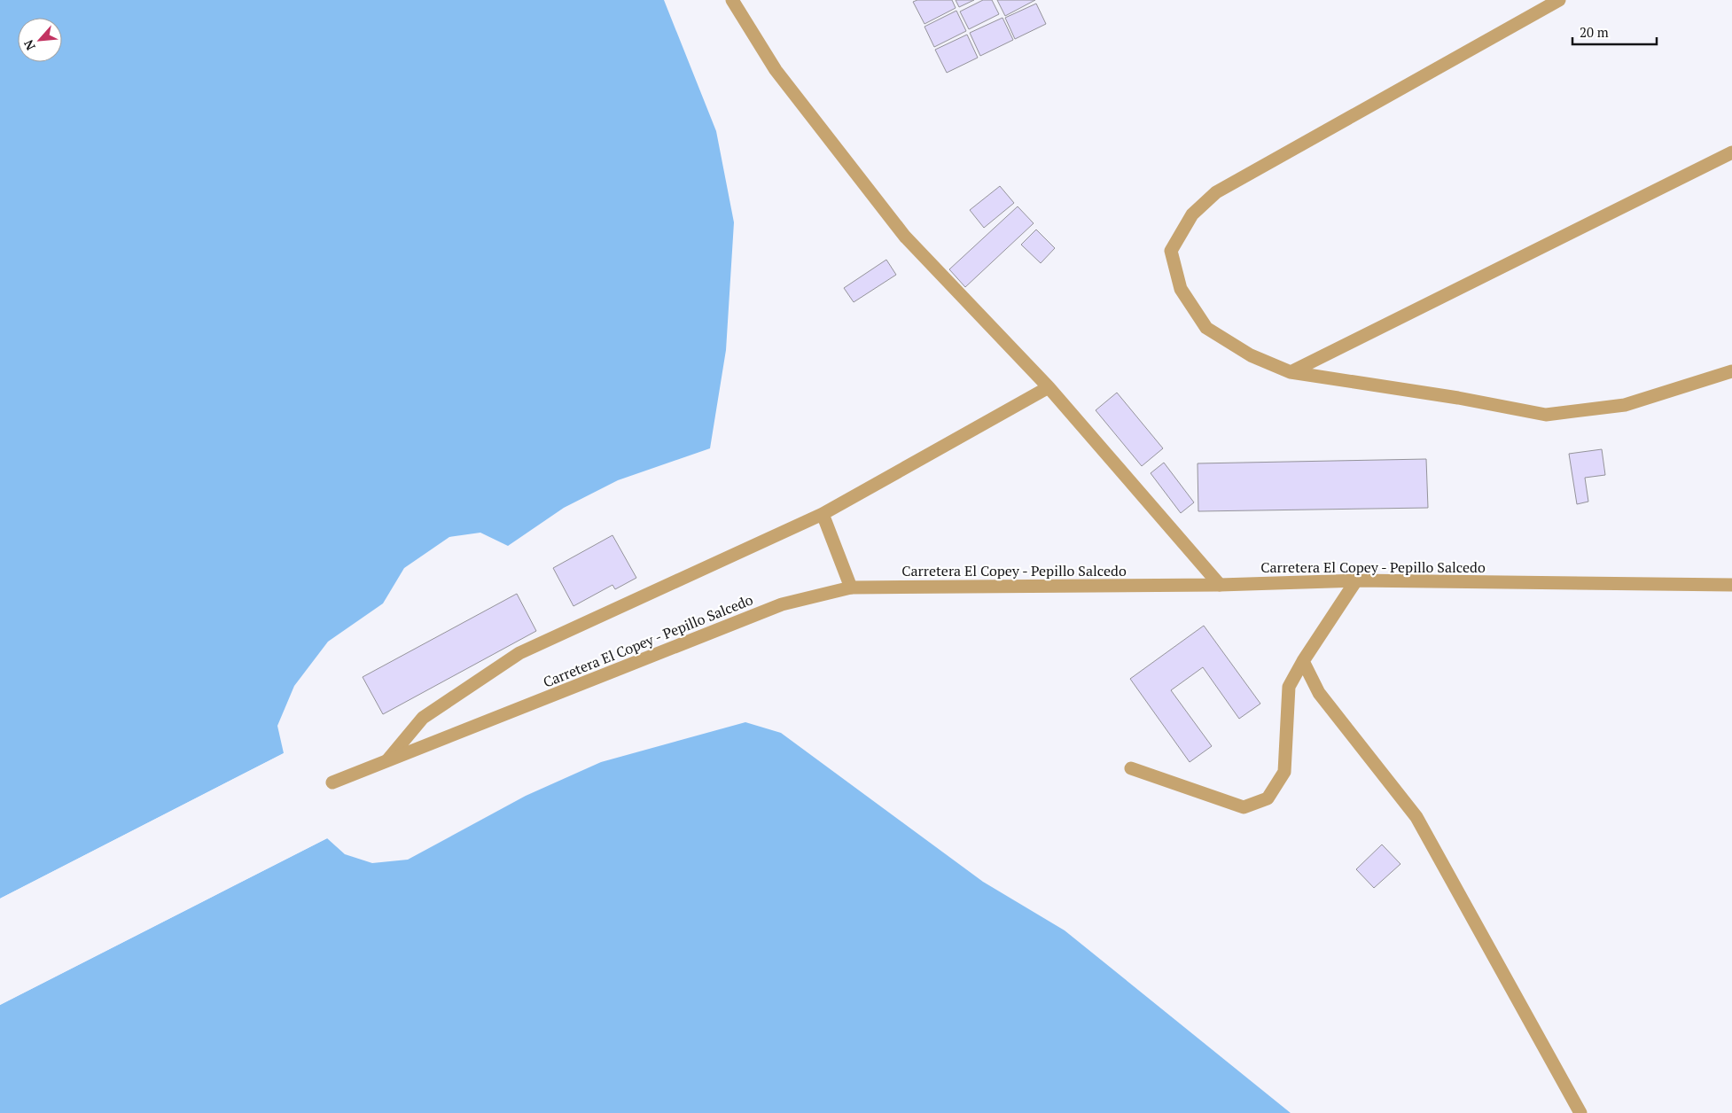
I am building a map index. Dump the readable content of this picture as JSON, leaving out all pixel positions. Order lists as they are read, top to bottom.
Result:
{
  "streets": {
    "street": ["Carretera El Copey - Pepillo Salcedo"]
  },
  "scale_bar": "20 m",
  "north": "bottom left"
}
